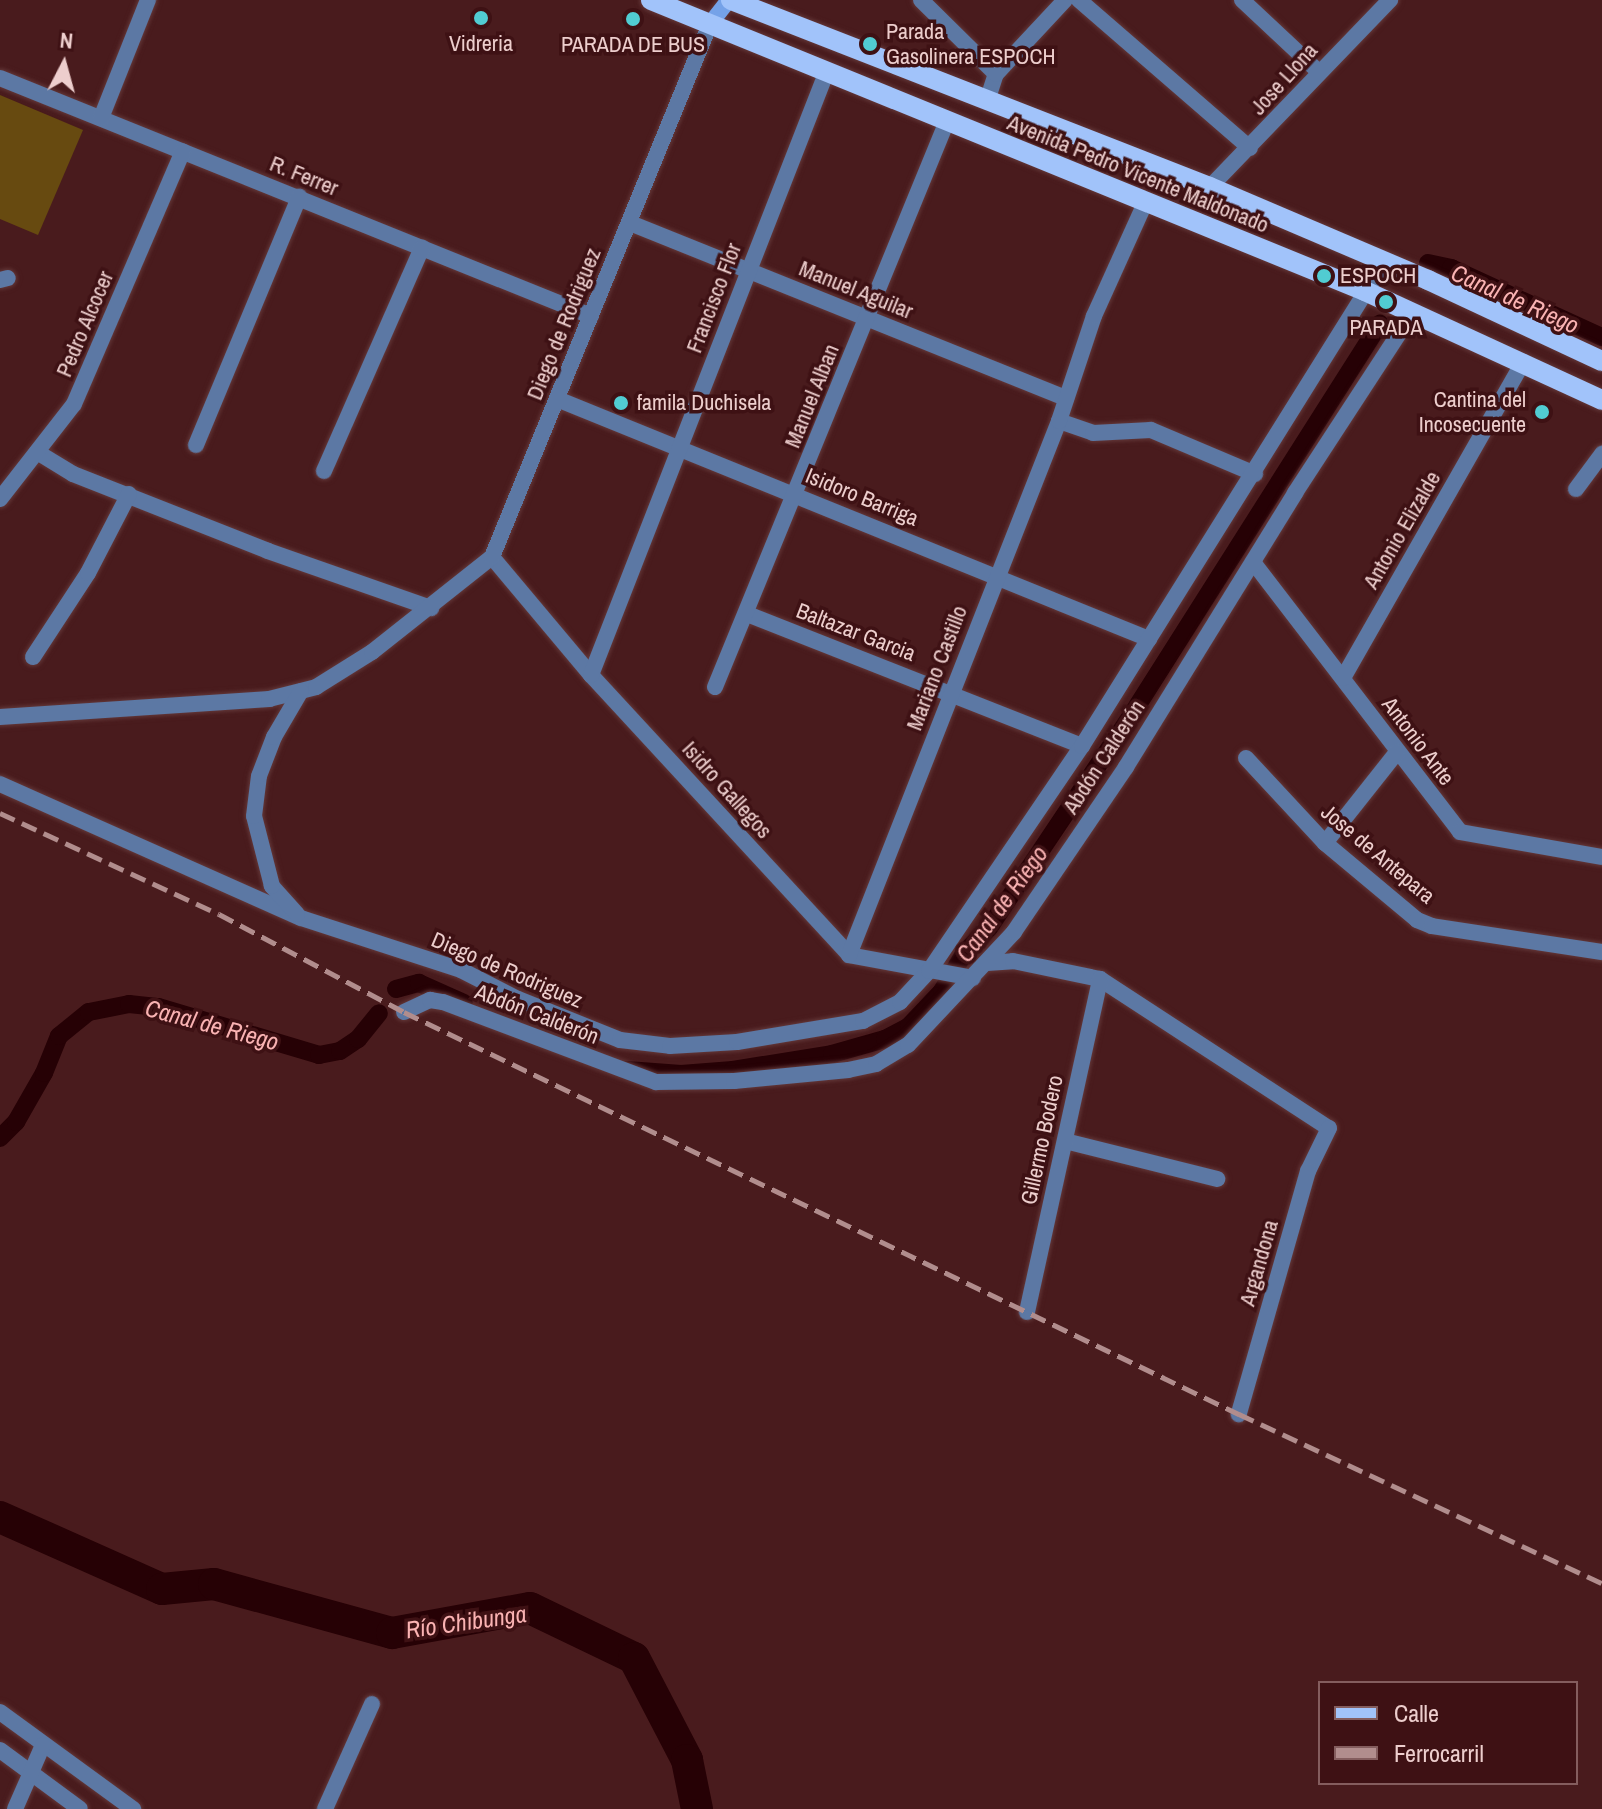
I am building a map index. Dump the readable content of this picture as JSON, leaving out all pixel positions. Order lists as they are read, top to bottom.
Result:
{
  "streets": {
    "main road": ["Avenida Pedro Vicente Maldonado"],
    "street": [
      "Jose Llona",
      "R. Ferrer",
      "Manuel Aguilar",
      "Francisco Flor",
      "Pedro Alcocer",
      "Diego de Rodriguez",
      "Manuel Alban",
      "Isidoro Barriga",
      "Antonio Elizalde",
      "Baltazar Garcia",
      "Mariano Castillo",
      "Antonio Ante",
      "Abdón Calderón",
      "Isidro Gallegos",
      "Jose de Antepara",
      "Gillermo Bodero",
      "Argandona"
    ]
  },
  "crossings": [
    ["Jose Llona", "Avenida Pedro Vicente Maldonado"],
    ["Avenida Pedro Vicente Maldonado", "Francisco Flor"],
    ["Avenida Pedro Vicente Maldonado", "Diego de Rodriguez"],
    ["Avenida Pedro Vicente Maldonado", "Manuel Alban"],
    ["Avenida Pedro Vicente Maldonado", "Antonio Elizalde"],
    ["Avenida Pedro Vicente Maldonado", "Mariano Castillo"],
    ["Avenida Pedro Vicente Maldonado", "Abdón Calderón"],
    ["R. Ferrer", "Pedro Alcocer"],
    ["R. Ferrer", "Diego de Rodriguez"],
    ["Manuel Aguilar", "Francisco Flor"],
    ["Manuel Aguilar", "Diego de Rodriguez"],
    ["Manuel Aguilar", "Manuel Alban"],
    ["Manuel Aguilar", "Mariano Castillo"],
    ["Francisco Flor", "Isidoro Barriga"],
    ["Francisco Flor", "Isidro Gallegos"],
    ["Diego de Rodriguez", "Isidoro Barriga"],
    ["Diego de Rodriguez", "Baltazar Garcia"],
    ["Diego de Rodriguez", "Isidro Gallegos"],
    ["Manuel Alban", "Isidoro Barriga"],
    ["Manuel Alban", "Baltazar Garcia"],
    ["Isidoro Barriga", "Mariano Castillo"],
    ["Antonio Elizalde", "Antonio Ante"],
    ["Baltazar Garcia", "Mariano Castillo"],
    ["Mariano Castillo", "Isidro Gallegos"],
    ["Antonio Ante", "Abdón Calderón"],
    ["Gillermo Bodero", "Argandona"]
  ],
  "water": ["Canal de Riego", "Río Chibunga"],
  "places": [
    "Vidreria",
    "PARADA DE BUS",
    "Parada Gasolinera ESPOCH",
    "ESPOCH",
    "PARADA",
    "famila Duchisela",
    "Cantina del Incosecuente"
  ],
  "legend": ["Calle", "Ferrocarril"],
  "north": "top"
}
